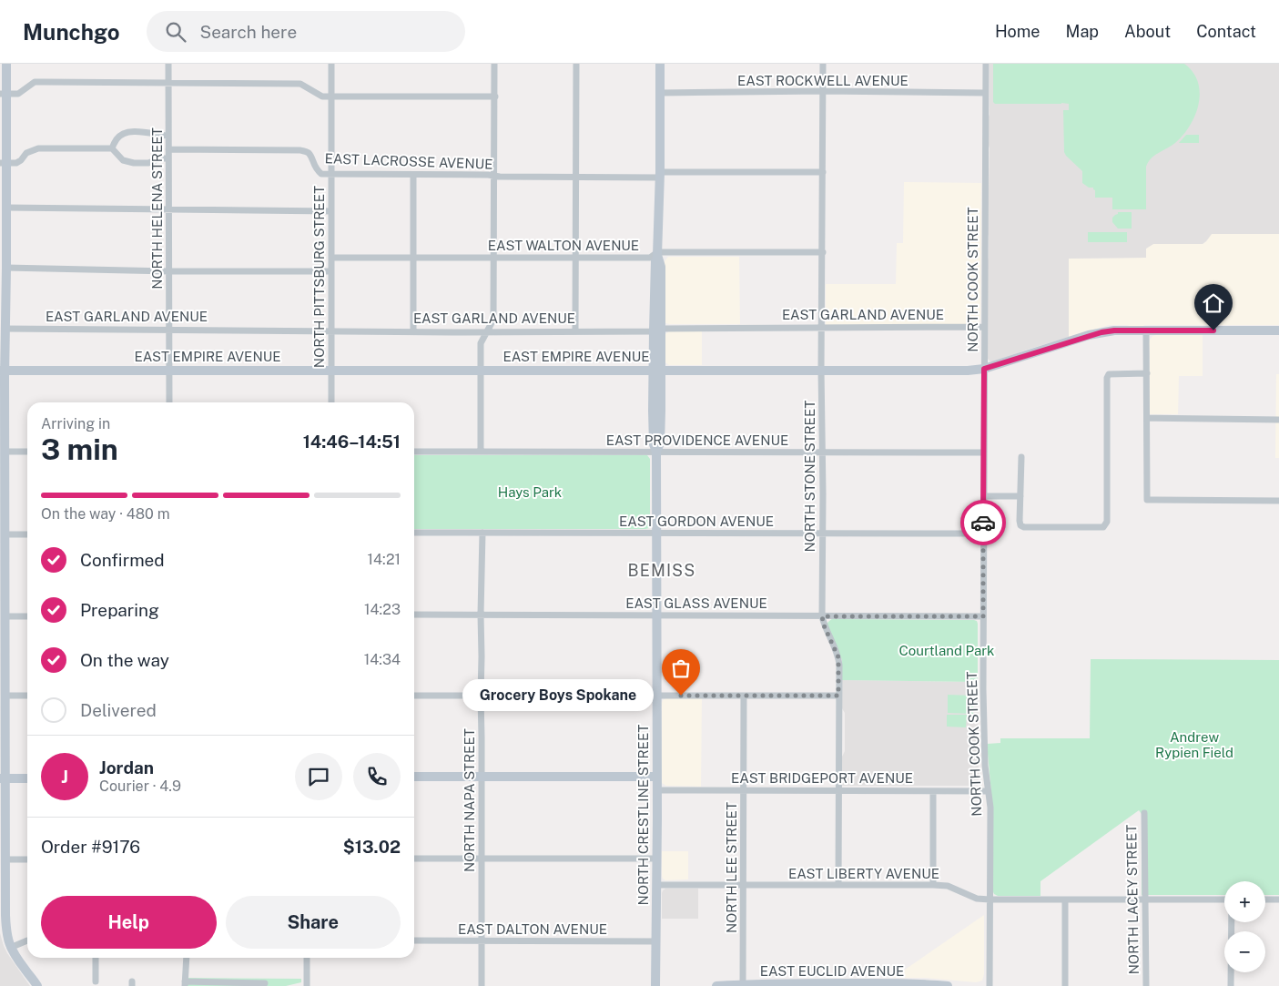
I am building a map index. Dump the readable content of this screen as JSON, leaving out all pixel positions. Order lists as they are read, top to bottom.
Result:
{
  "streets": {
    "street": [
      "EAST ROCKWELL AVENUE",
      "EAST LACROSSE AVENUE",
      "NORTH HELENA STREET",
      "EAST WALTON AVENUE",
      "NORTH PITTSBURG STREET",
      "NORTH COOK STREET",
      "EAST GARLAND AVENUE",
      "EAST EMPIRE AVENUE",
      "EAST PROVIDENCE AVENUE",
      "NORTH STONE STREET",
      "EAST GORDON AVENUE",
      "EAST GLASS AVENUE",
      "EAST BRIDGEPORT AVENUE",
      "NORTH NAPA STREET",
      "NORTH CRESTLINE STREET",
      "NORTH LEE STREET",
      "EAST LIBERTY AVENUE",
      "NORTH LACEY STREET",
      "EAST DALTON AVENUE",
      "EAST EUCLID AVENUE"
    ]
  },
  "crossings": [
    ["EAST ROCKWELL AVENUE", "NORTH COOK STREET"],
    ["EAST ROCKWELL AVENUE", "NORTH STONE STREET"],
    ["EAST ROCKWELL AVENUE", "NORTH CRESTLINE STREET"],
    ["EAST LACROSSE AVENUE", "NORTH HELENA STREET"],
    ["EAST LACROSSE AVENUE", "NORTH PITTSBURG STREET"],
    ["EAST LACROSSE AVENUE", "NORTH STONE STREET"],
    ["EAST LACROSSE AVENUE", "NORTH CRESTLINE STREET"],
    ["NORTH HELENA STREET", "EAST GARLAND AVENUE"],
    ["NORTH HELENA STREET", "EAST EMPIRE AVENUE"],
    ["EAST WALTON AVENUE", "NORTH PITTSBURG STREET"],
    ["EAST WALTON AVENUE", "NORTH STONE STREET"],
    ["EAST WALTON AVENUE", "NORTH CRESTLINE STREET"],
    ["NORTH PITTSBURG STREET", "EAST GARLAND AVENUE"],
    ["NORTH PITTSBURG STREET", "EAST EMPIRE AVENUE"],
    ["NORTH COOK STREET", "EAST GARLAND AVENUE"],
    ["NORTH COOK STREET", "EAST EMPIRE AVENUE"],
    ["NORTH COOK STREET", "EAST PROVIDENCE AVENUE"],
    ["NORTH COOK STREET", "EAST GORDON AVENUE"],
    ["NORTH COOK STREET", "EAST GLASS AVENUE"],
    ["NORTH COOK STREET", "EAST BRIDGEPORT AVENUE"],
    ["NORTH COOK STREET", "EAST LIBERTY AVENUE"],
    ["EAST GARLAND AVENUE", "NORTH STONE STREET"],
    ["EAST GARLAND AVENUE", "NORTH CRESTLINE STREET"],
    ["EAST EMPIRE AVENUE", "NORTH STONE STREET"],
    ["EAST EMPIRE AVENUE", "NORTH CRESTLINE STREET"],
    ["EAST PROVIDENCE AVENUE", "NORTH STONE STREET"],
    ["EAST PROVIDENCE AVENUE", "NORTH CRESTLINE STREET"],
    ["NORTH STONE STREET", "EAST GORDON AVENUE"],
    ["NORTH STONE STREET", "EAST GLASS AVENUE"],
    ["NORTH STONE STREET", "EAST BRIDGEPORT AVENUE"],
    ["NORTH STONE STREET", "EAST LIBERTY AVENUE"],
    ["EAST GORDON AVENUE", "NORTH NAPA STREET"],
    ["EAST GORDON AVENUE", "NORTH CRESTLINE STREET"],
    ["EAST GLASS AVENUE", "NORTH NAPA STREET"],
    ["EAST GLASS AVENUE", "NORTH CRESTLINE STREET"],
    ["EAST BRIDGEPORT AVENUE", "NORTH CRESTLINE STREET"],
    ["EAST BRIDGEPORT AVENUE", "NORTH LEE STREET"],
    ["NORTH NAPA STREET", "EAST DALTON AVENUE"],
    ["NORTH CRESTLINE STREET", "EAST LIBERTY AVENUE"],
    ["NORTH CRESTLINE STREET", "EAST DALTON AVENUE"],
    ["NORTH LEE STREET", "EAST LIBERTY AVENUE"],
    ["NORTH LEE STREET", "EAST EUCLID AVENUE"],
    ["EAST LIBERTY AVENUE", "NORTH LACEY STREET"]
  ],
  "districts": ["BEMISS"],
  "parks": ["Hays Park", "Courtland Park", "Andrew Rypien Field"],
  "places": ["Grocery Boys Spokane"],
  "page": {
    "header": "Munchgo",
    "search": "Search here",
    "nav": [
      "Home",
      "Map",
      "About",
      "Contact"
    ],
    "heading": ["3 min", "Arriving in", "14:46–14:51"],
    "panel": [
      "Jordan",
      "Courier · 4.9",
      "Order #9176",
      "$13.02"
    ],
    "bar": "On the way · 480 m",
    "list": [
      ["Confirmed", "14:21"],
      ["Preparing", "14:23"],
      ["On the way", "14:34"],
      "Delivered"
    ],
    "bubble": "Grocery Boys Spokane",
    "round": "J",
    "map_buttons": ["+", "−"],
    "buttons": ["Help", "Share"]
  }
}
